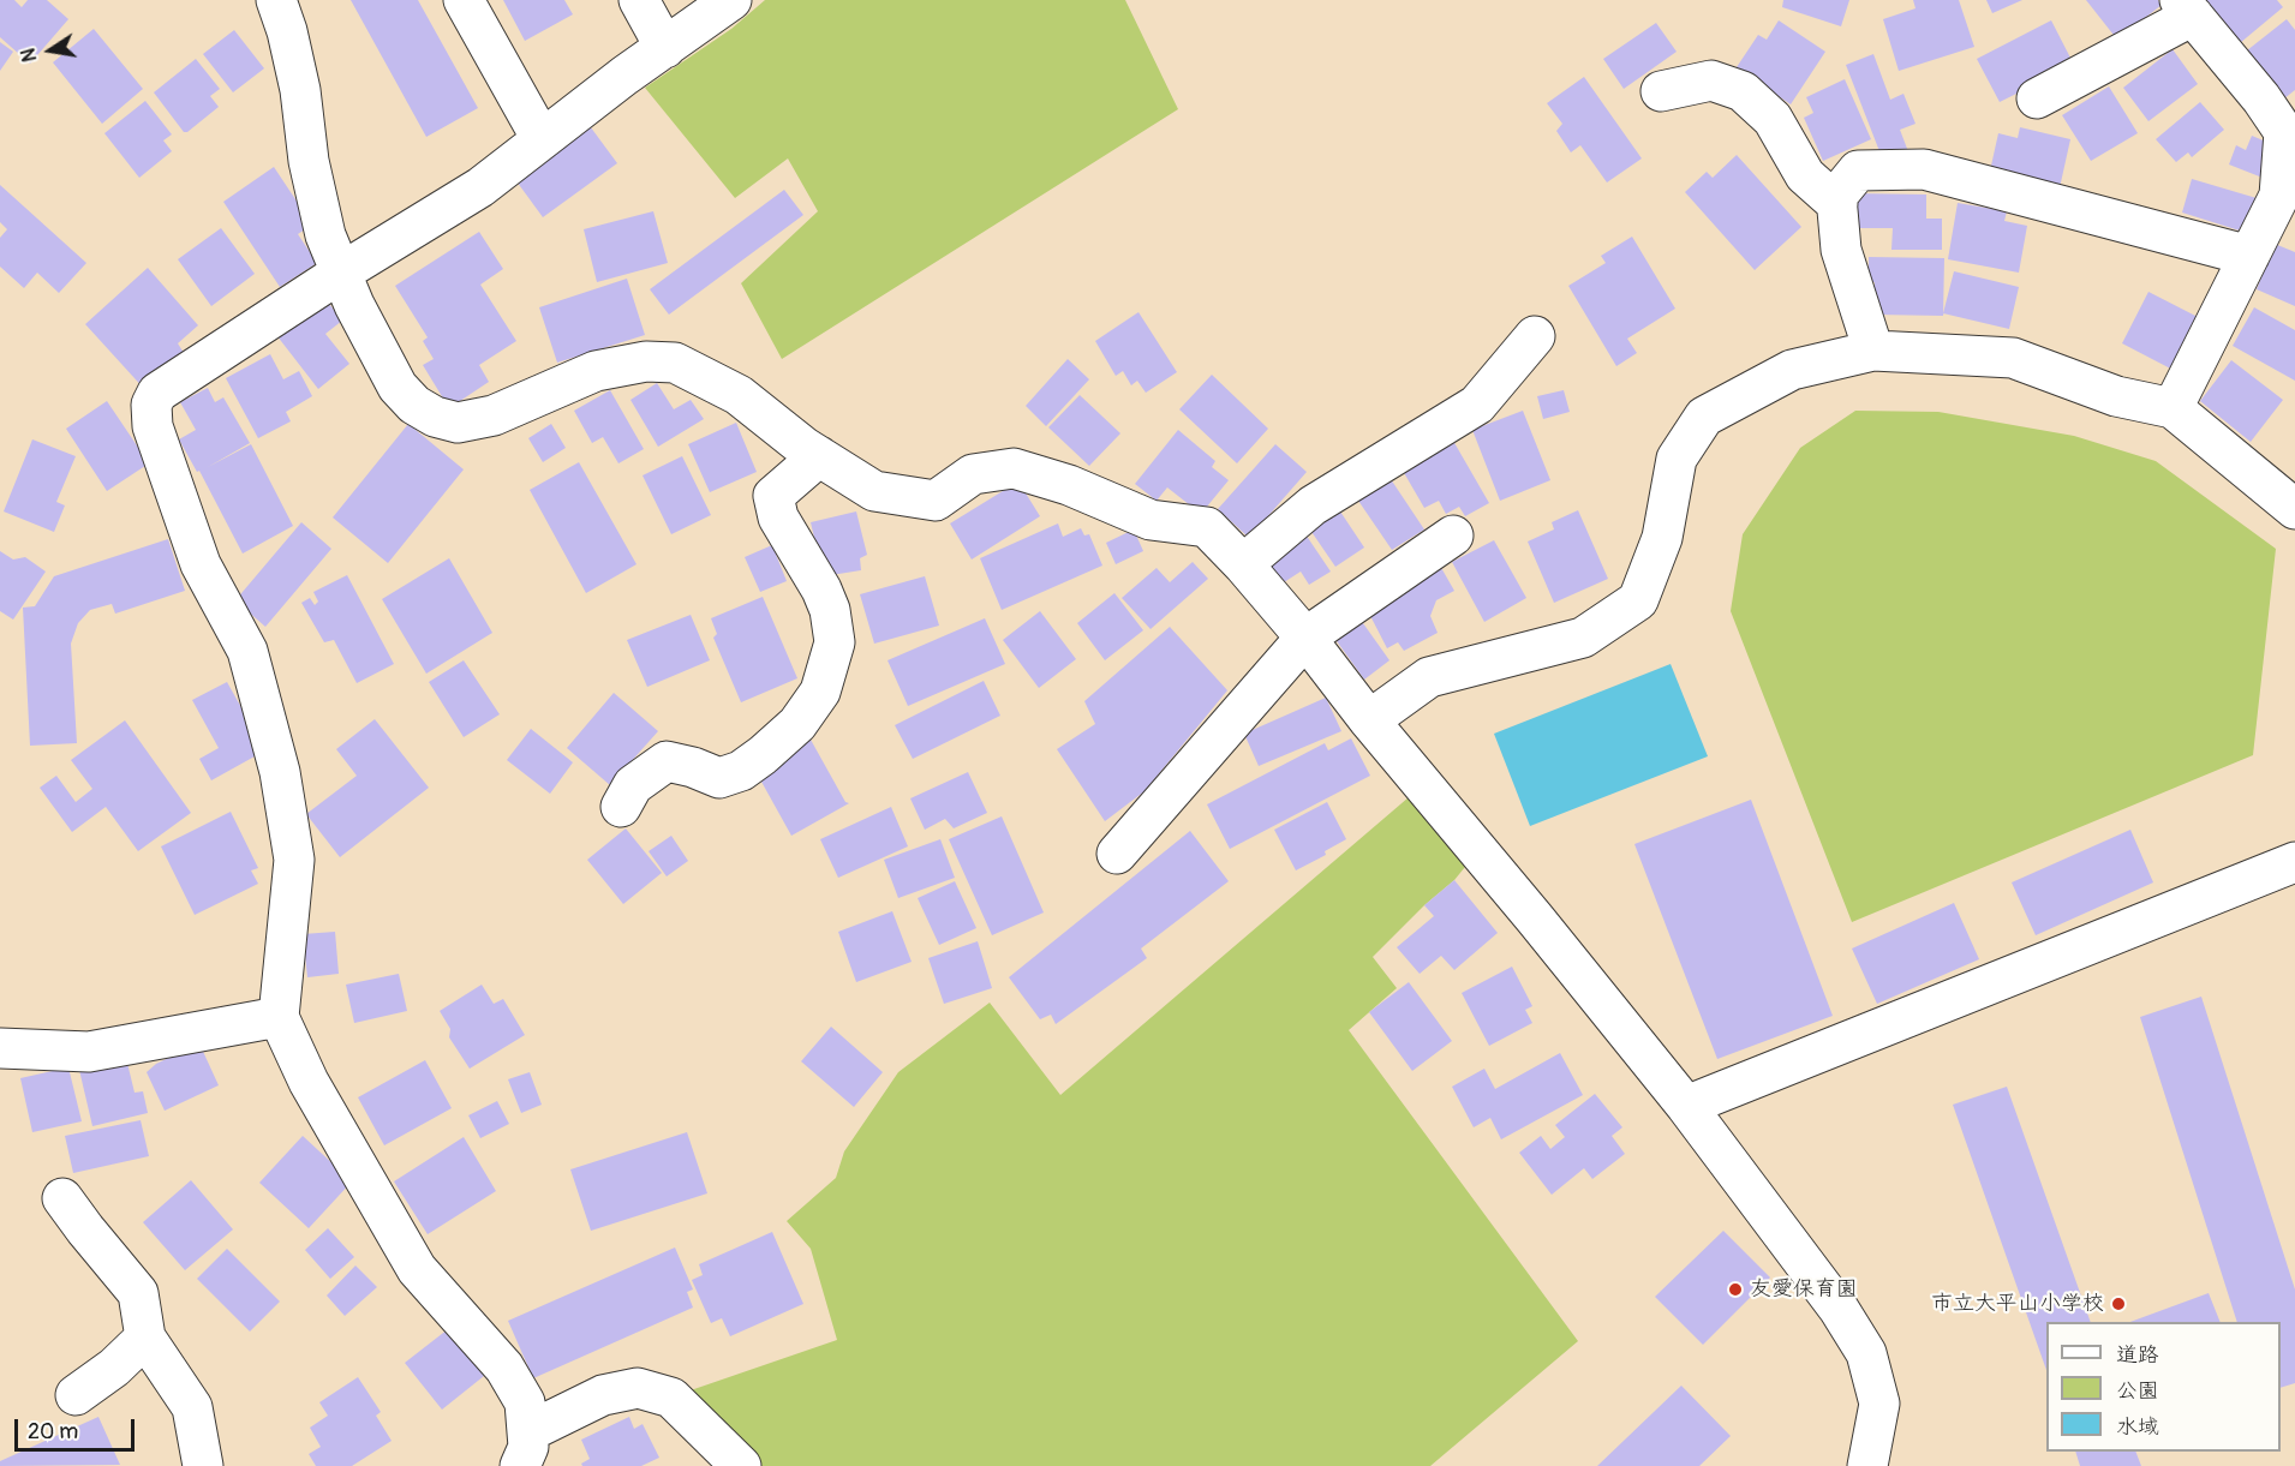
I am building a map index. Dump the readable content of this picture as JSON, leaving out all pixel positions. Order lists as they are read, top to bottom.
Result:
{
  "places": ["友愛保育園", "市立大平山小学校"],
  "legend": ["道路", "公園", "水域"],
  "scale_bar": "20 m",
  "north": "left"
}
